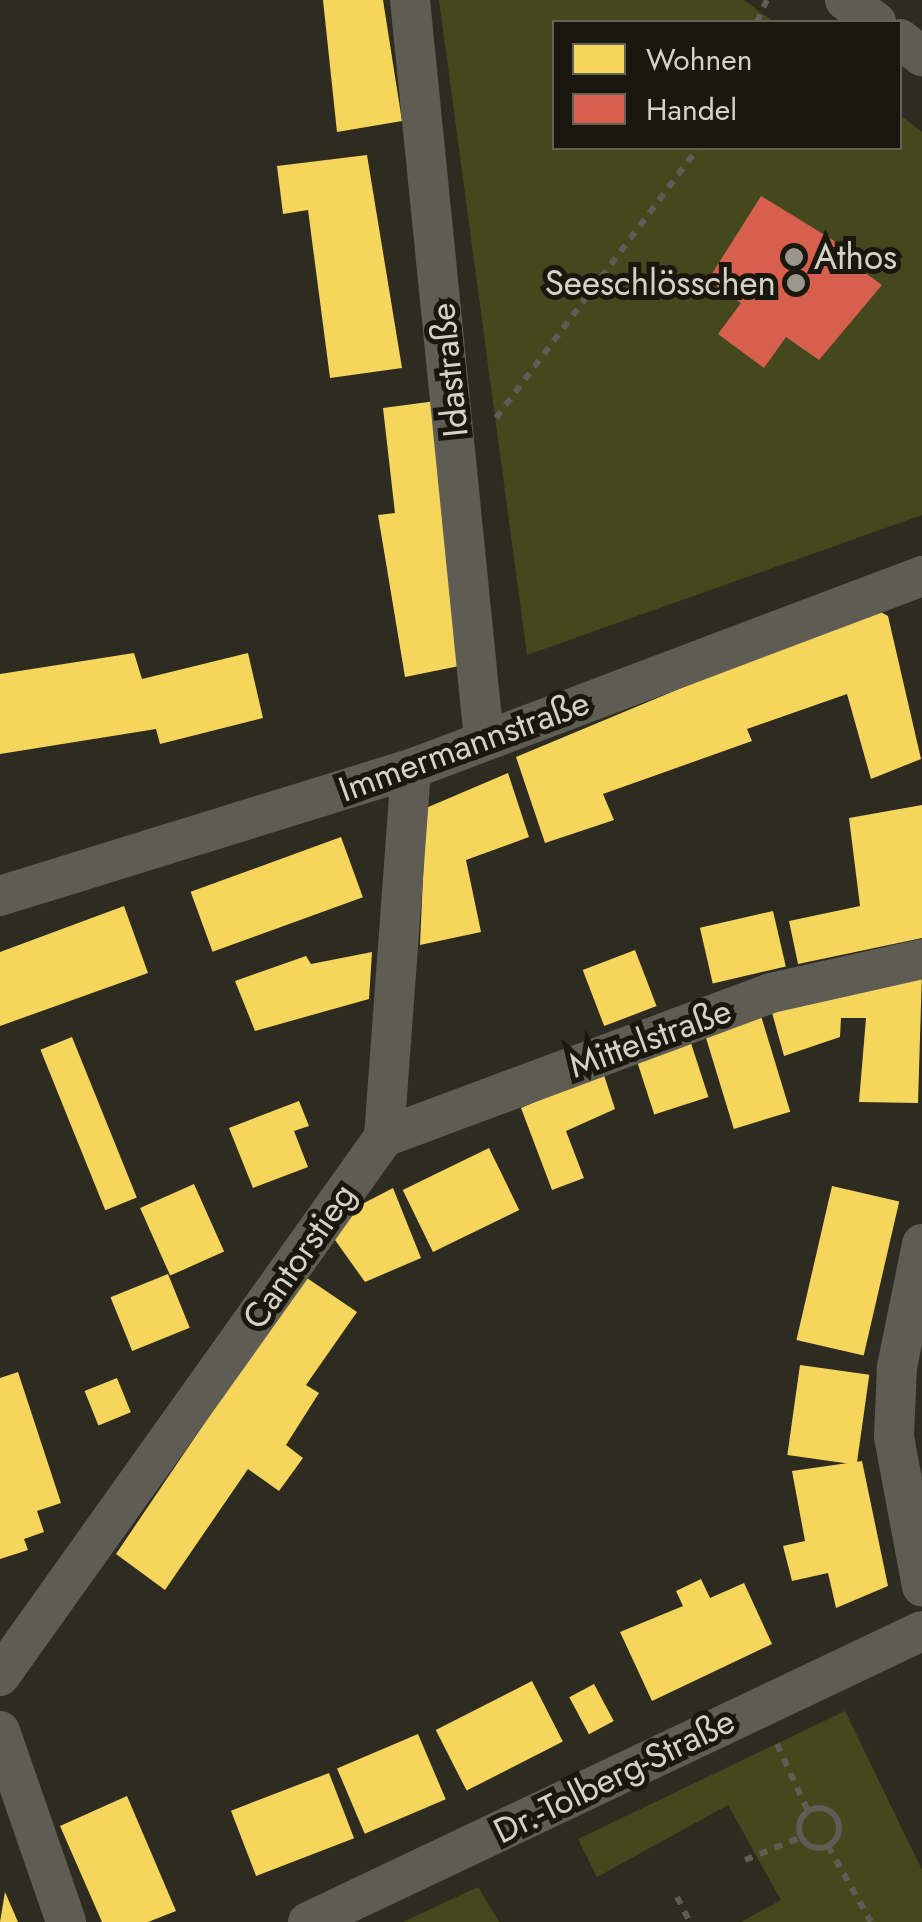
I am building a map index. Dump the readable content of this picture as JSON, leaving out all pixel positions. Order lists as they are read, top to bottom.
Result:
{
  "streets": {
    "street": [
      "Idastraße",
      "Immermannstraße",
      "Mittelstraße",
      "Cantorstieg",
      "Dr.-Tolberg-Straße"
    ]
  },
  "crossings": [
    ["Idastraße", "Immermannstraße"],
    ["Mittelstraße", "Cantorstieg"]
  ],
  "places": ["Athos", "Seeschlösschen"],
  "legend": ["Wohnen", "Handel"]
}
